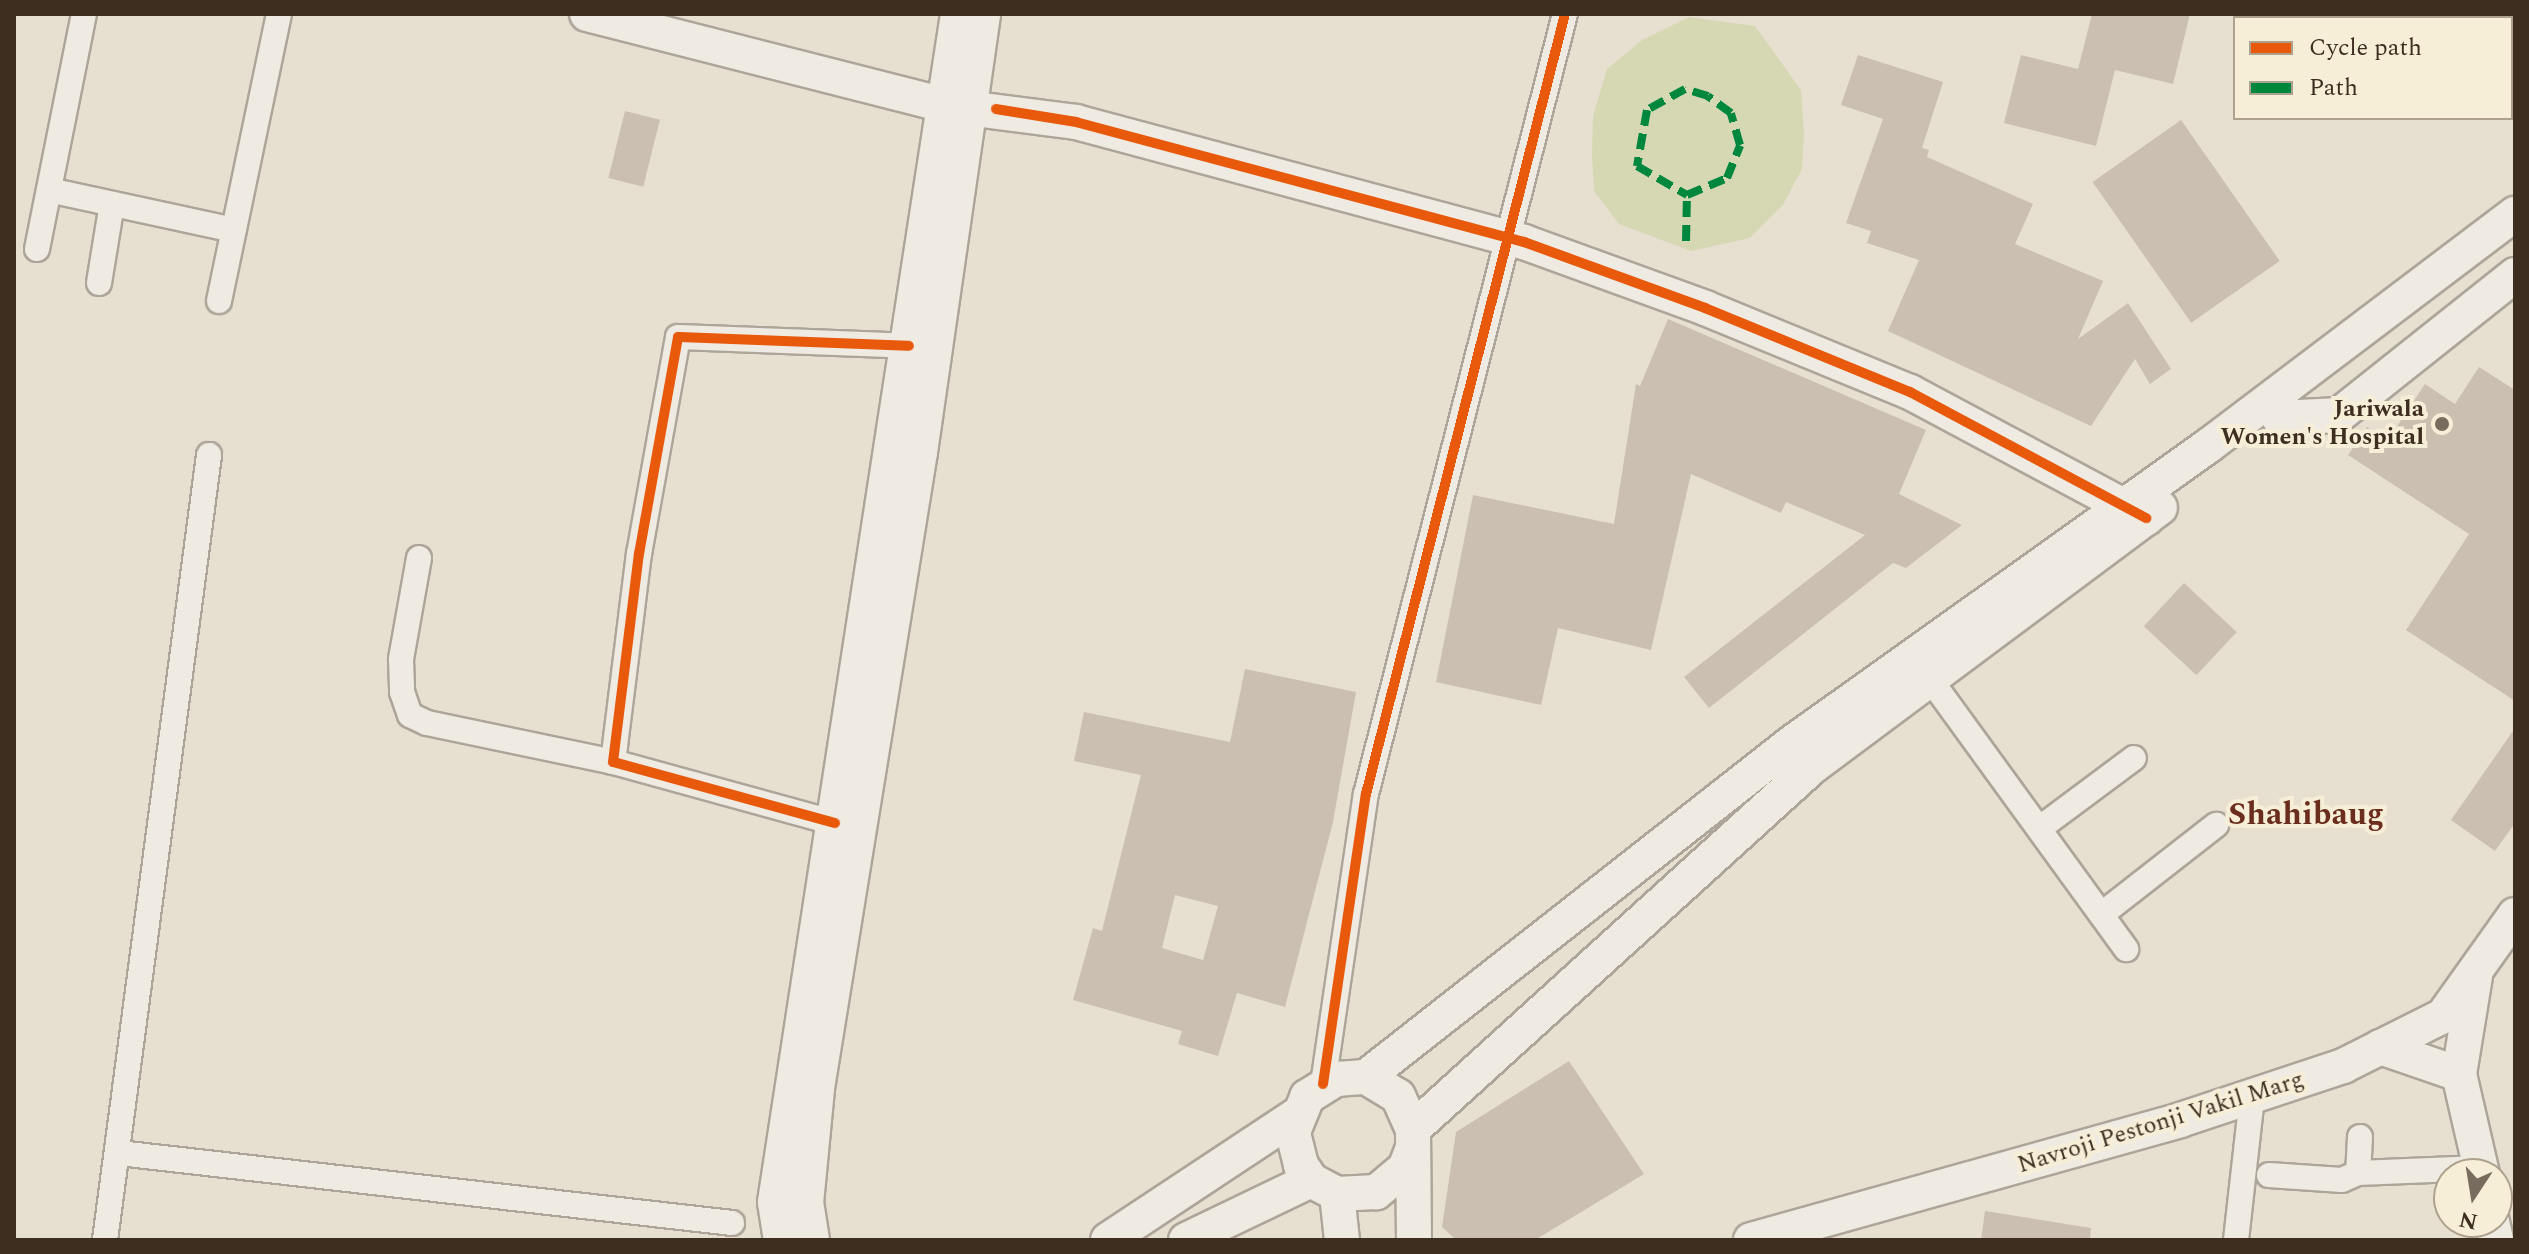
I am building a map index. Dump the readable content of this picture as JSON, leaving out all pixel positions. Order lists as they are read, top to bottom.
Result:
{
  "streets": {
    "main road": ["Navroji Pestonji Vakil Marg"]
  },
  "districts": ["Shahibaug"],
  "places": ["Jariwala Women's Hospital"],
  "legend": ["Cycle path", "Path"],
  "north": "bottom"
}
